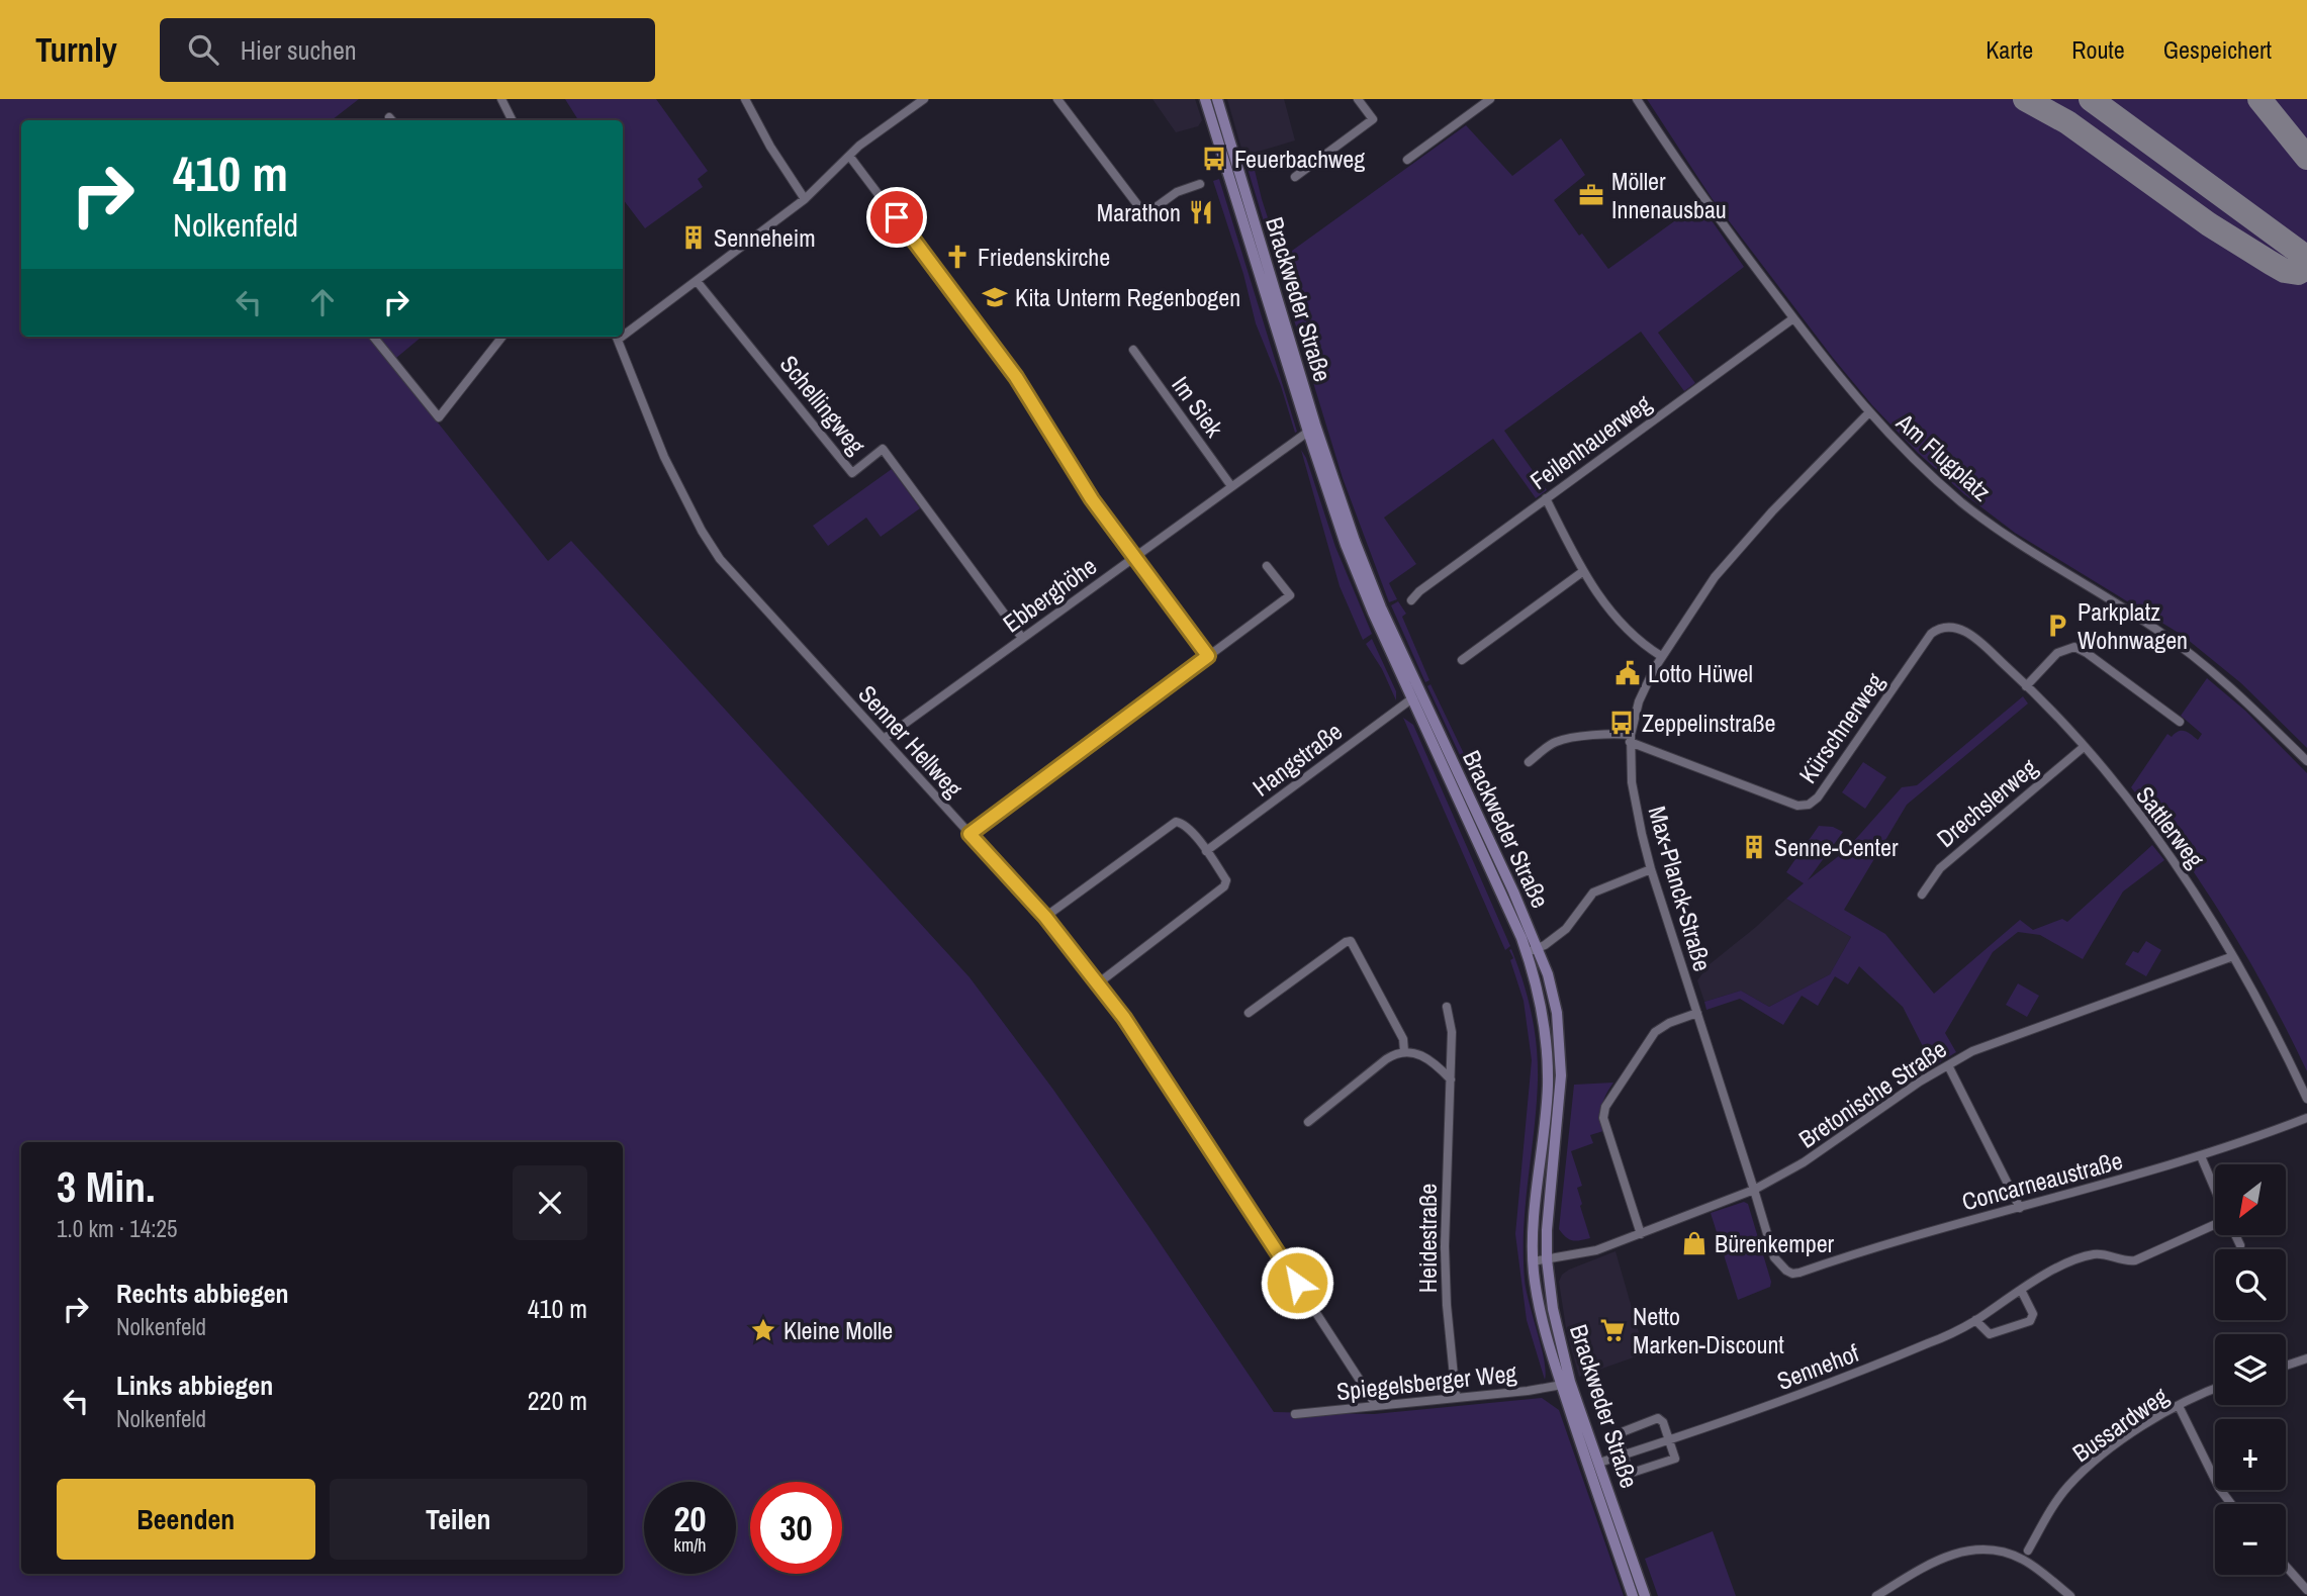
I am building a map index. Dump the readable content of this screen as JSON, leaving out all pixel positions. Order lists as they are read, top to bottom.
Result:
{
  "streets": {
    "main road": ["Brackweder Straße"],
    "street": [
      "Schellingweg",
      "Im Siek",
      "Feilenhauerweg",
      "Am Flugplatz",
      "Ebberghöhe",
      "Kürschnerweg",
      "Senner Hellweg",
      "Hangstraße",
      "Drechslerweg",
      "Sattlerweg",
      "Max-Planck-Straße",
      "Bretonische Straße",
      "Concarneaustraße",
      "Heidestraße",
      "Sennehof",
      "Spiegelsberger Weg",
      "Bussardweg"
    ]
  },
  "crossings": [
    ["Brackweder Straße", "Ebberghöhe"],
    ["Brackweder Straße", "Hangstraße"],
    ["Brackweder Straße", "Bretonische Straße"],
    ["Brackweder Straße", "Sennehof"],
    ["Brackweder Straße", "Spiegelsberger Weg"],
    ["Schellingweg", "Ebberghöhe"],
    ["Im Siek", "Ebberghöhe"],
    ["Feilenhauerweg", "Am Flugplatz"],
    ["Am Flugplatz", "Max-Planck-Straße"],
    ["Ebberghöhe", "Senner Hellweg"],
    ["Kürschnerweg", "Sattlerweg"],
    ["Kürschnerweg", "Max-Planck-Straße"],
    ["Senner Hellweg", "Spiegelsberger Weg"],
    ["Drechslerweg", "Sattlerweg"],
    ["Sattlerweg", "Bretonische Straße"],
    ["Max-Planck-Straße", "Bretonische Straße"],
    ["Max-Planck-Straße", "Concarneaustraße"],
    ["Heidestraße", "Spiegelsberger Weg"]
  ],
  "places": {
    "bus stop": ["Feuerbachweg", "Zeppelinstraße"],
    "office": ["Möller Innenausbau"],
    "restaurant": ["Marathon"],
    "building": ["Senneheim", "Senne-Center"],
    "church": ["Friedenskirche"],
    "school or university": ["Kita Unterm Regenbogen"],
    "parking": ["Parkplatz Wohnwagen"],
    "public building": ["Lotto Hüwel"],
    "shop": ["Bürenkemper"],
    "place": ["Kleine Molle"],
    "supermarket": ["Netto Marken-Discount"]
  },
  "north": "bottom left",
  "page": {
    "header": "Turnly",
    "search": "Hier suchen",
    "nav": ["Karte", "Route", "Gespeichert"],
    "turn": ["410 m", "Nolkenfeld"],
    "heading": ["3 Min.", "1.0 km · 14:25"],
    "map_buttons": ["+", "−"],
    "list": [
      {
        "name": "Rechts abbiegen",
        "note": "Nolkenfeld",
        "value": "410 m"
      },
      {
        "name": "Links abbiegen",
        "note": "Nolkenfeld",
        "value": "220 m"
      }
    ],
    "buttons": ["Beenden", "Teilen"],
    "speed": "20 km/h",
    "limit": "30"
  }
}
